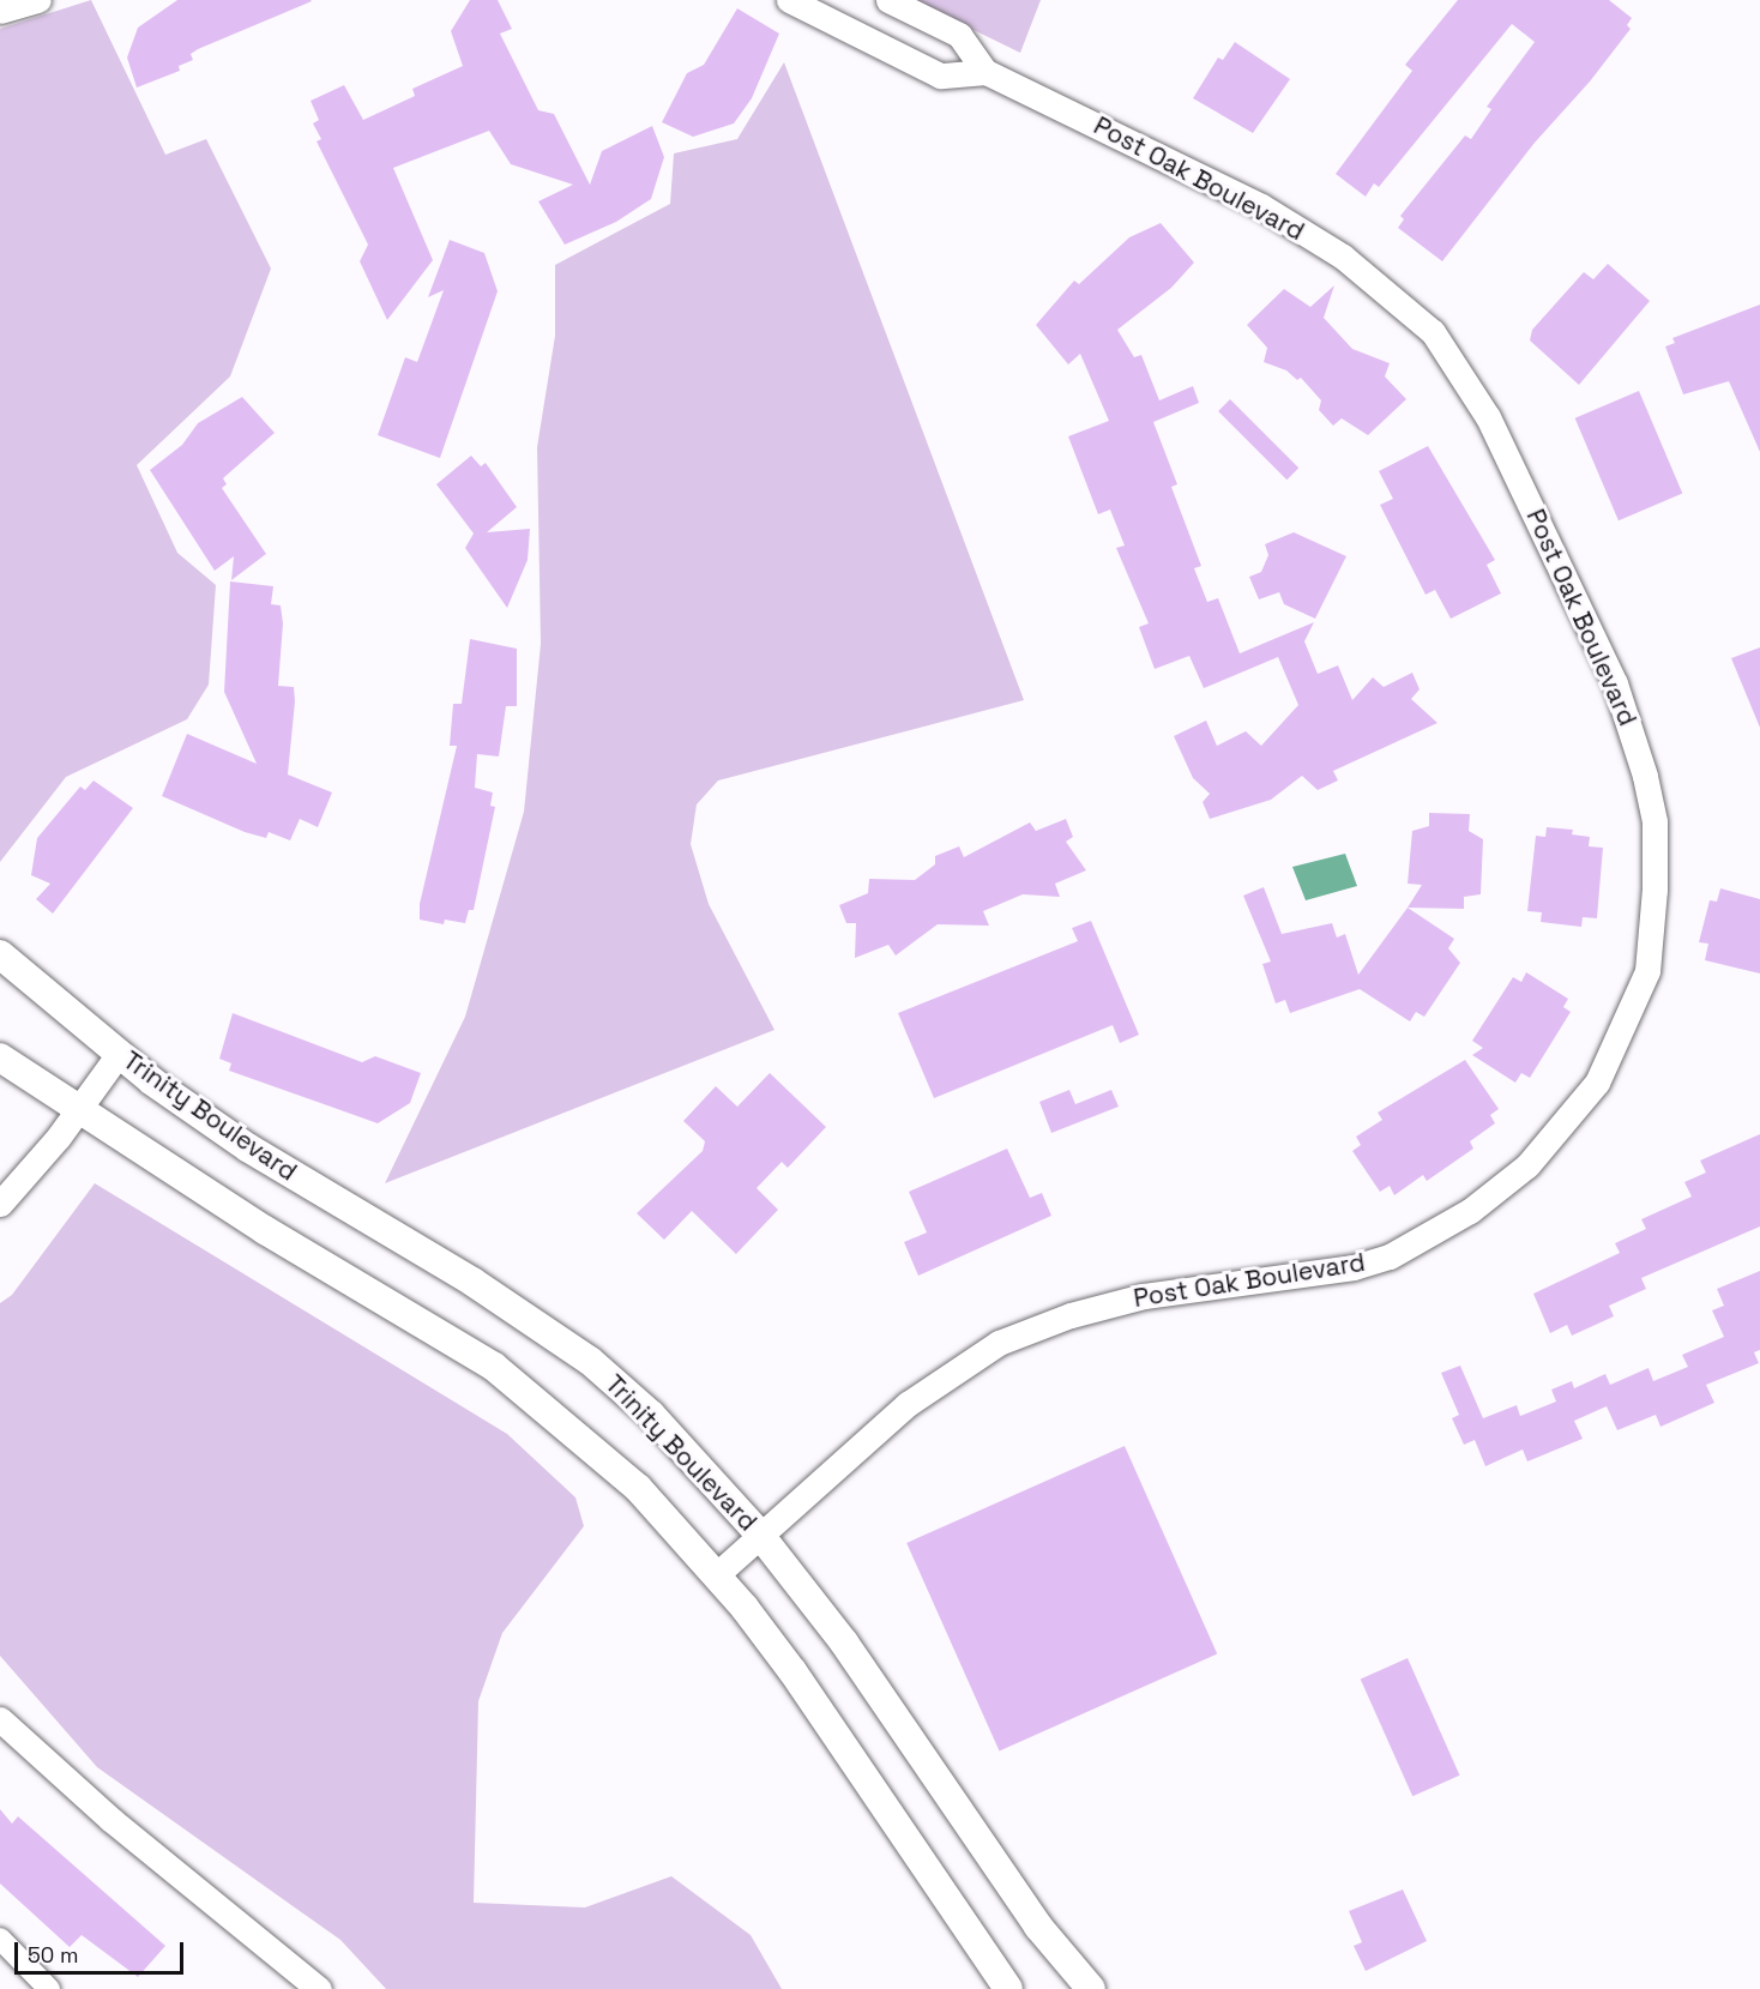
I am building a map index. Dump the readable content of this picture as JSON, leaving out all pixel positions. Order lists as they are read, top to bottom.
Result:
{
  "streets": {
    "main road": ["Trinity Boulevard"],
    "street": ["Post Oak Boulevard"]
  },
  "crossings": [
    ["Post Oak Boulevard", "Trinity Boulevard"]
  ],
  "scale_bar": "50 m"
}
